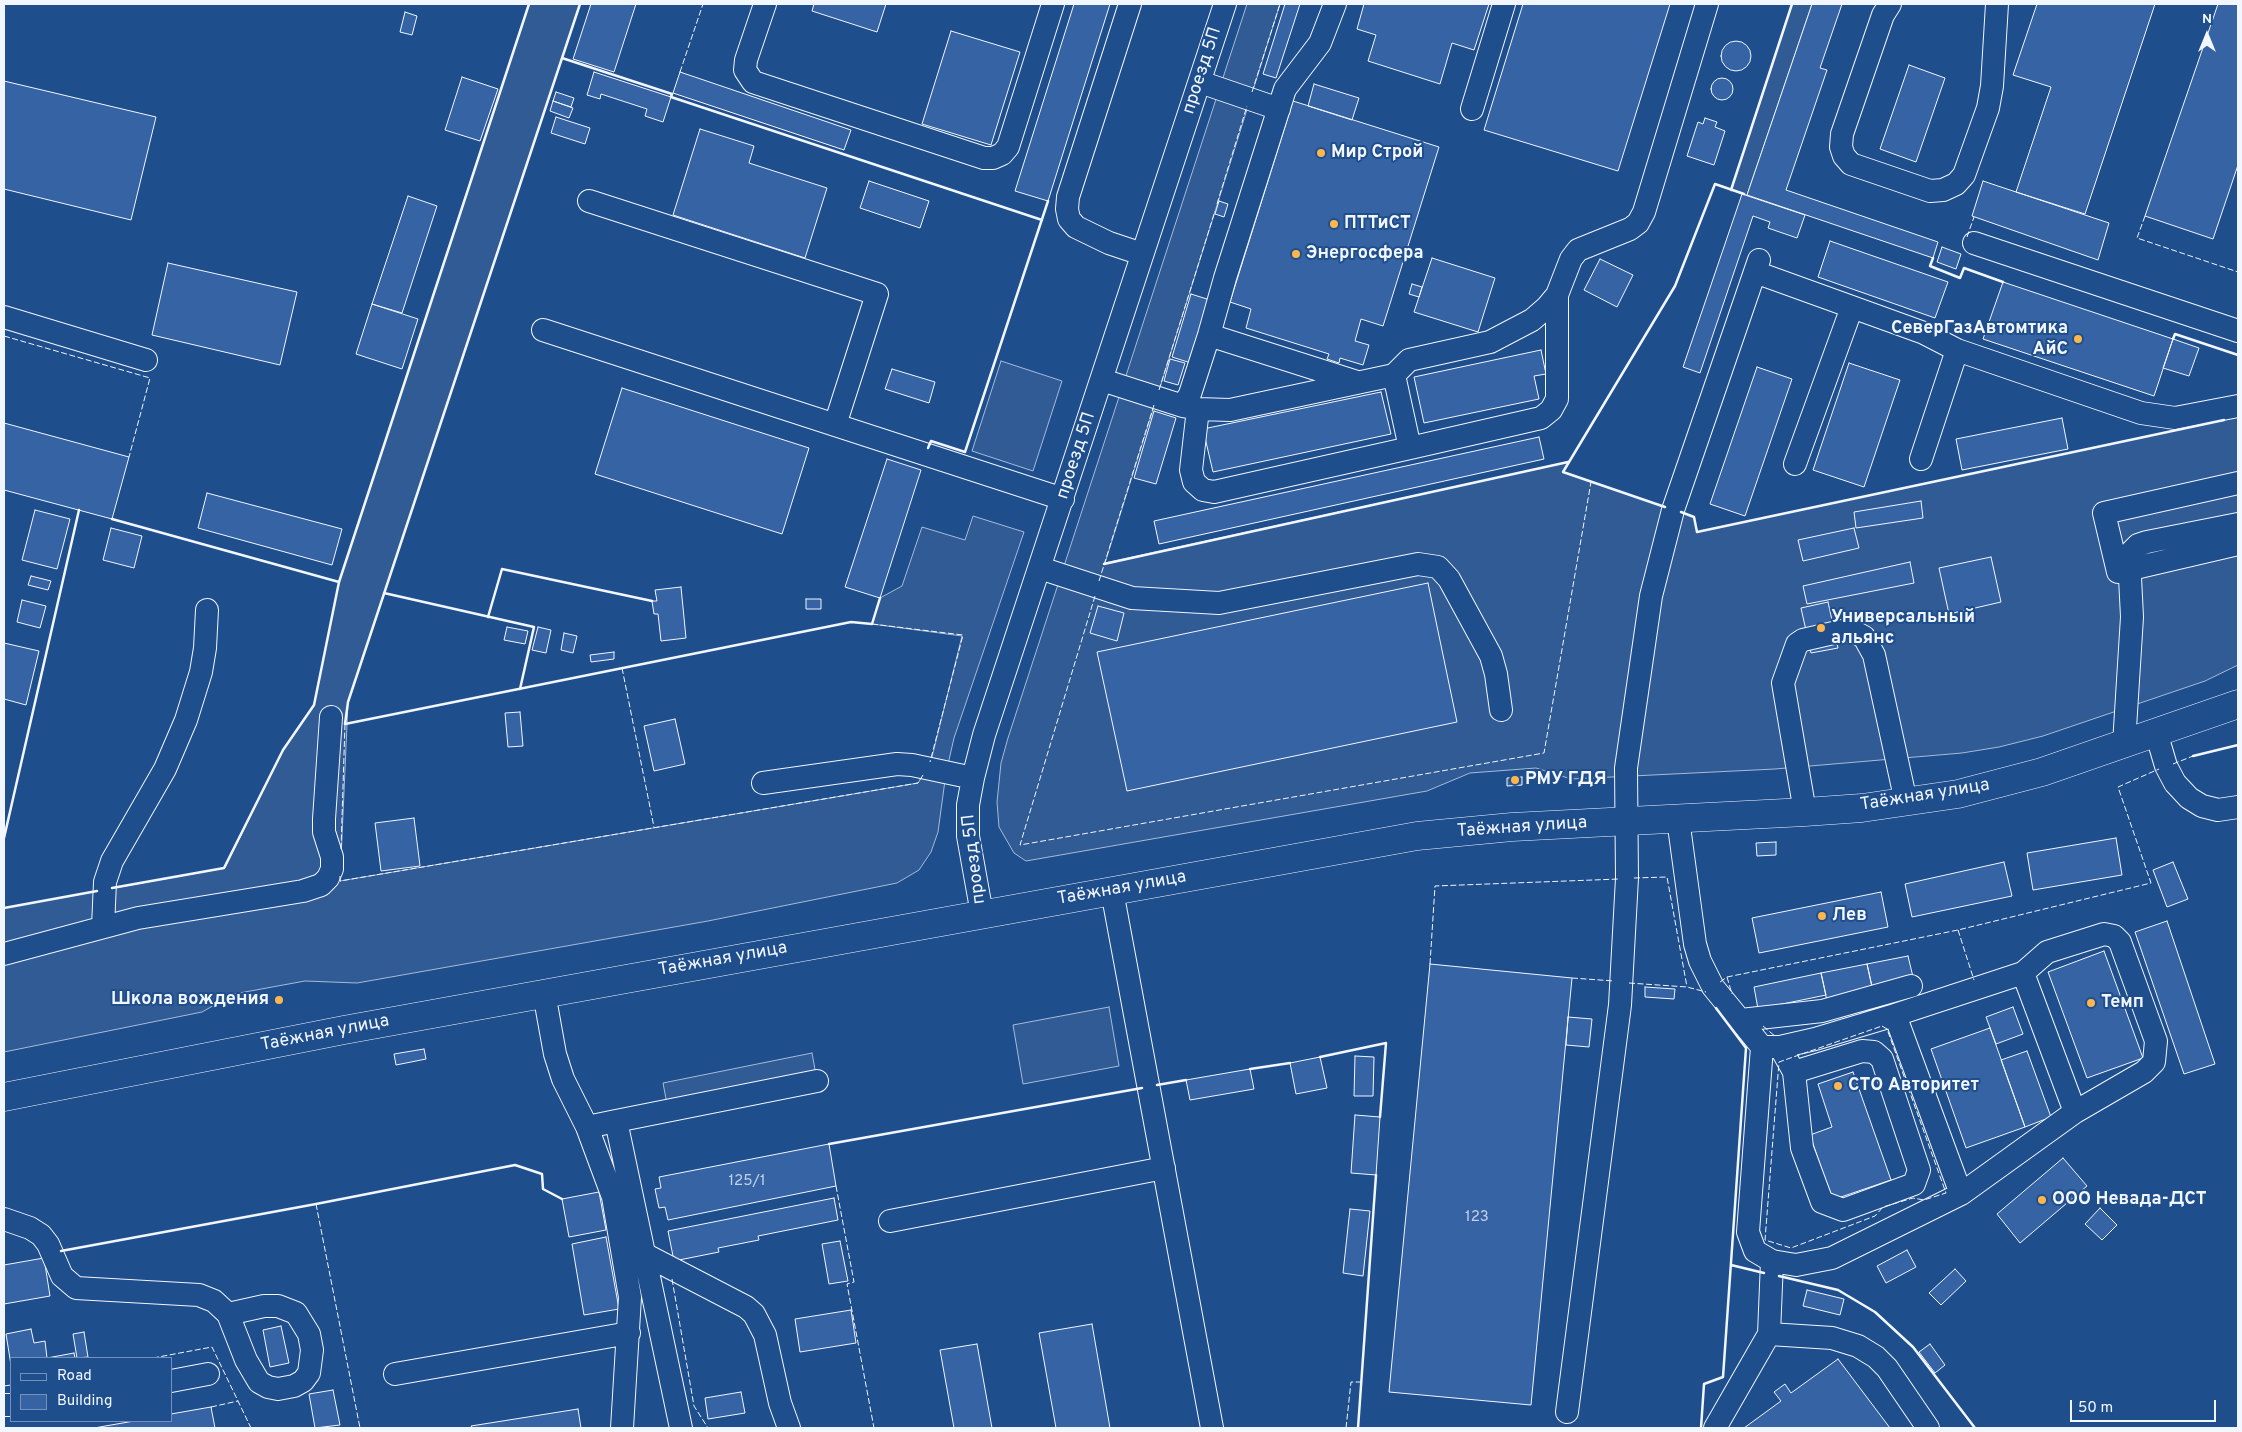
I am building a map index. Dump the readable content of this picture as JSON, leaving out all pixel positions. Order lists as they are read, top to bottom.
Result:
{
  "streets": {
    "highway": ["Таёжная улица"],
    "street": ["проезд 5П"]
  },
  "crossings": [
    ["проезд 5П", "Таёжная улица"]
  ],
  "places": [
    "Мир Строй",
    "ПТТиСТ",
    "Энергосфера",
    "СеверГазАвтомтика АйС",
    "Универсальный альянс",
    "РМУ ГДЯ",
    "Лев",
    "Школа вождения",
    "Темп",
    "СТО Авторитет",
    "ООО Невада-ДСТ"
  ],
  "house_numbers": ["125/1", "123"],
  "legend": ["Road", "Building"],
  "scale_bar": "50 m",
  "north": "top"
}
